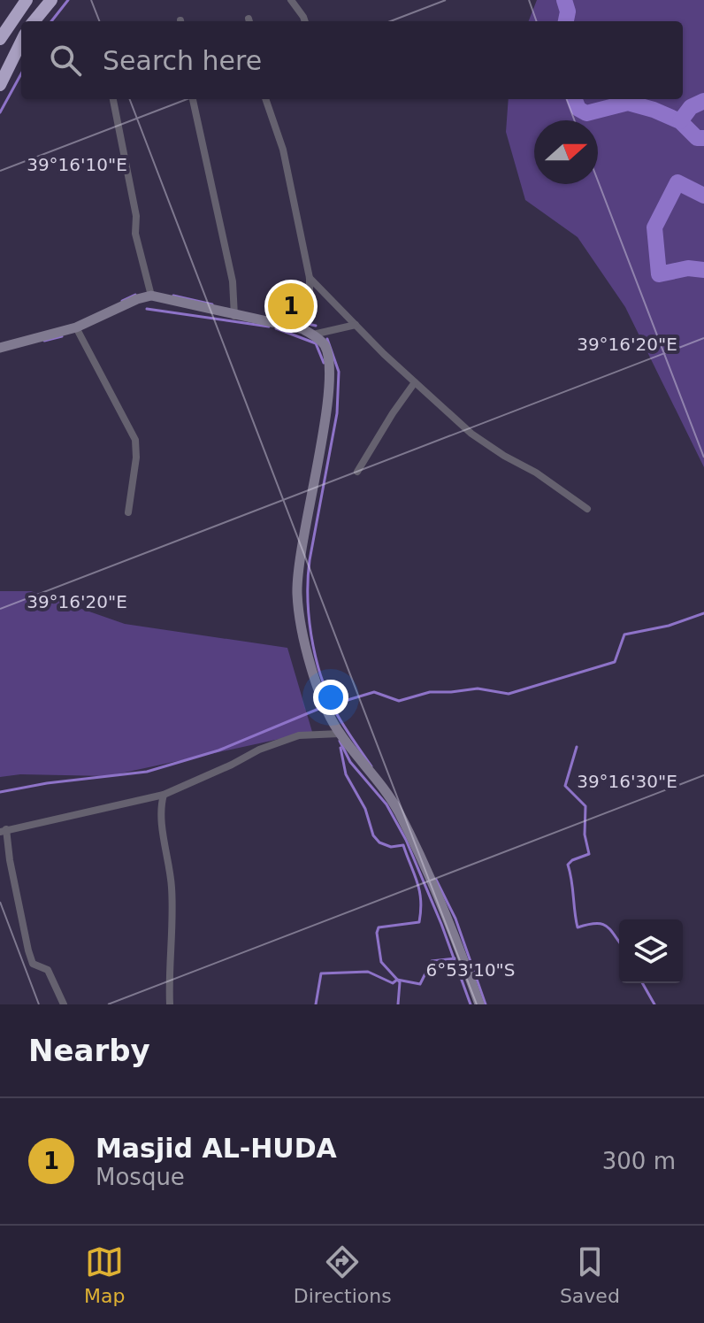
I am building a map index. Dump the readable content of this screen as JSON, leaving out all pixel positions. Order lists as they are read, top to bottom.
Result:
{
  "north": "right",
  "page": {
    "search": "Search here",
    "pins": "1",
    "heading": "Nearby",
    "list": [
      {
        "mark": "1",
        "name": "Masjid AL-HUDA",
        "note": "Mosque",
        "value": "300 m"
      }
    ],
    "nav": ["Map", "Directions", "Saved"]
  },
  "coordinates": [
    "39°16'10\"E",
    "39°16'20\"E",
    "39°16'30\"E",
    "6°53'10\"S"
  ]
}
